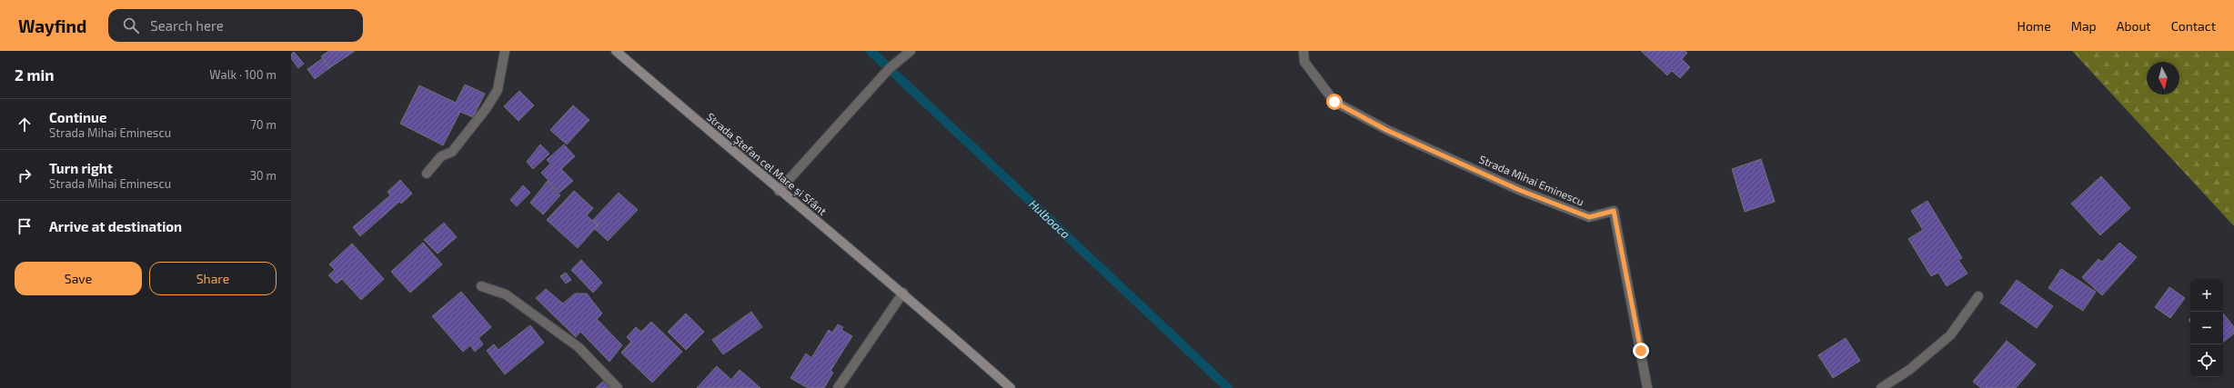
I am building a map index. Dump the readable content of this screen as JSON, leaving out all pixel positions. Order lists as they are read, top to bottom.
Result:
{
  "streets": {
    "street": ["Strada Ștefan cel Mare și Sfânt", "Strada Mihai Eminescu"]
  },
  "water": ["Hulboaca"],
  "north": "bottom",
  "page": {
    "header": "Wayfind",
    "search": "Search here",
    "nav": [
      "Home",
      "Map",
      "About",
      "Contact"
    ],
    "heading": ["2 min", "Walk · 100 m"],
    "list": [
      ["Continue", "Strada Mihai Eminescu", "70 m"],
      ["Turn right", "Strada Mihai Eminescu", "30 m"],
      "Arrive at destination"
    ],
    "buttons": ["Save", "Share"],
    "map_buttons": ["+", "−"]
  }
}
